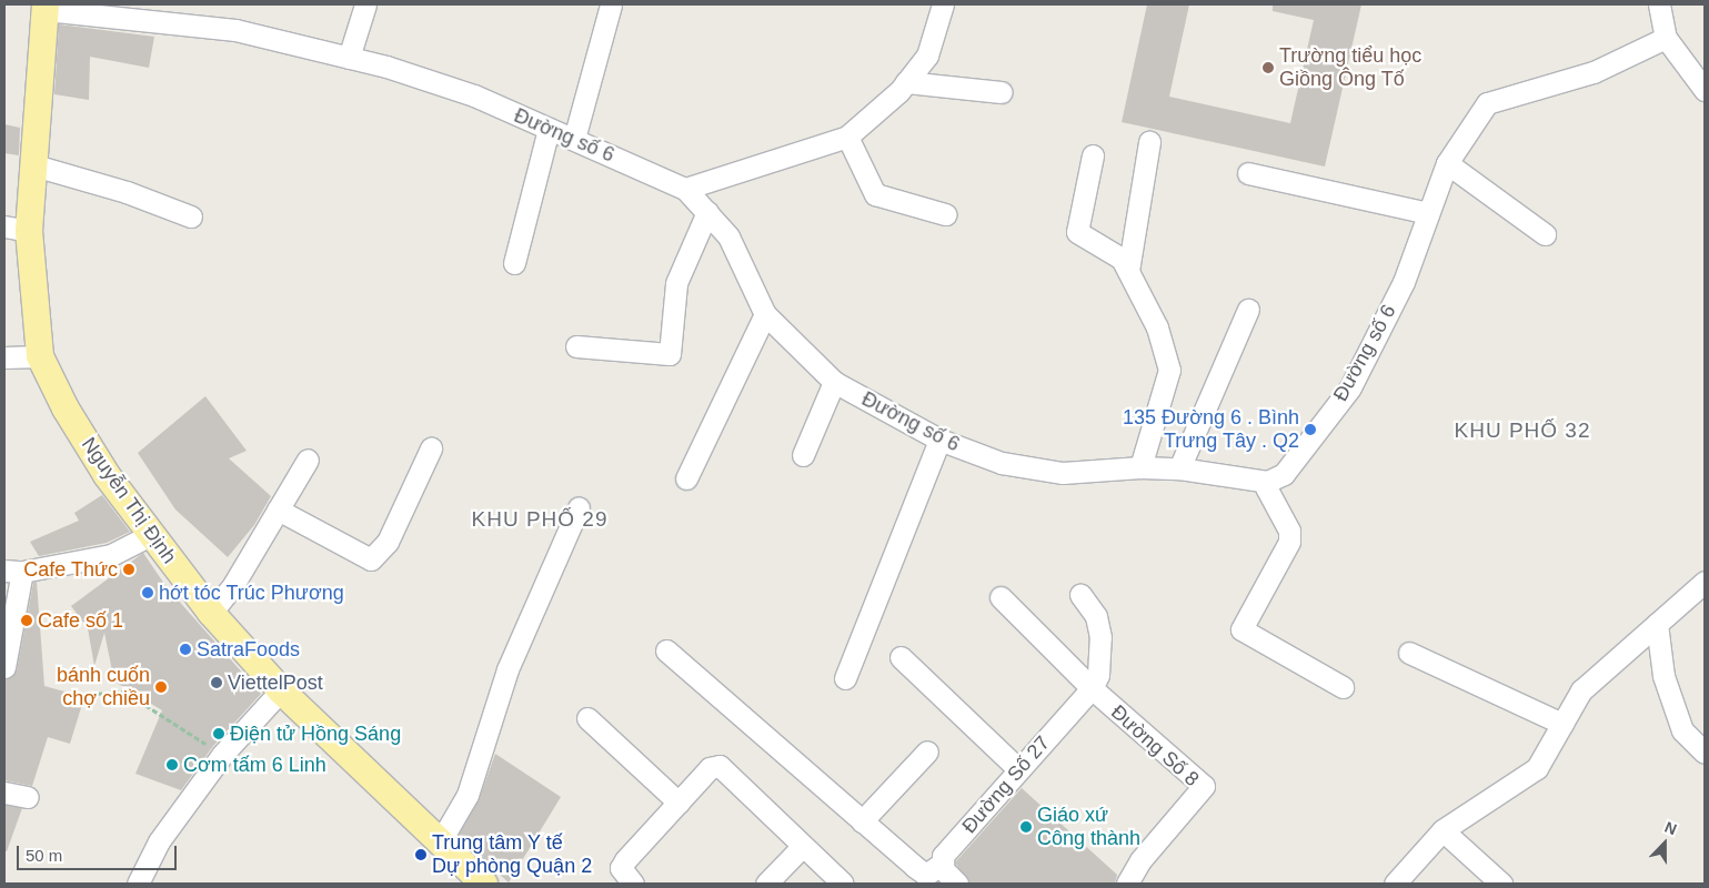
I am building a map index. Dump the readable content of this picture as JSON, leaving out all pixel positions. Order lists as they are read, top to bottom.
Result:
{
  "streets": {
    "main road": ["Nguyễn Thị Định"],
    "street": ["Đường số 6", "Đường Số 8", "Đường Số 27"]
  },
  "crossings": [
    ["Đường số 6", "Nguyễn Thị Định"],
    ["Đường Số 8", "Đường Số 27"]
  ],
  "districts": ["KHU PHỐ 32", "KHU PHỐ 29"],
  "places": [
    "Trường tiểu học Giồng Ông Tố",
    "135 Đường 6 . Bình Trưng Tây . Q2",
    "Cafe Thức",
    "hớt tóc Trúc Phương",
    "Cafe số 1",
    "SatraFoods",
    "ViettelPost",
    "bánh cuốn chợ chiều",
    "Điện tử Hồng Sáng",
    "Cơm tấm 6 Linh",
    "Giáo xứ Công thành",
    "Trung tâm Y tế Dự phòng Quận 2"
  ],
  "scale_bar": "50 m",
  "north": "top"
}
